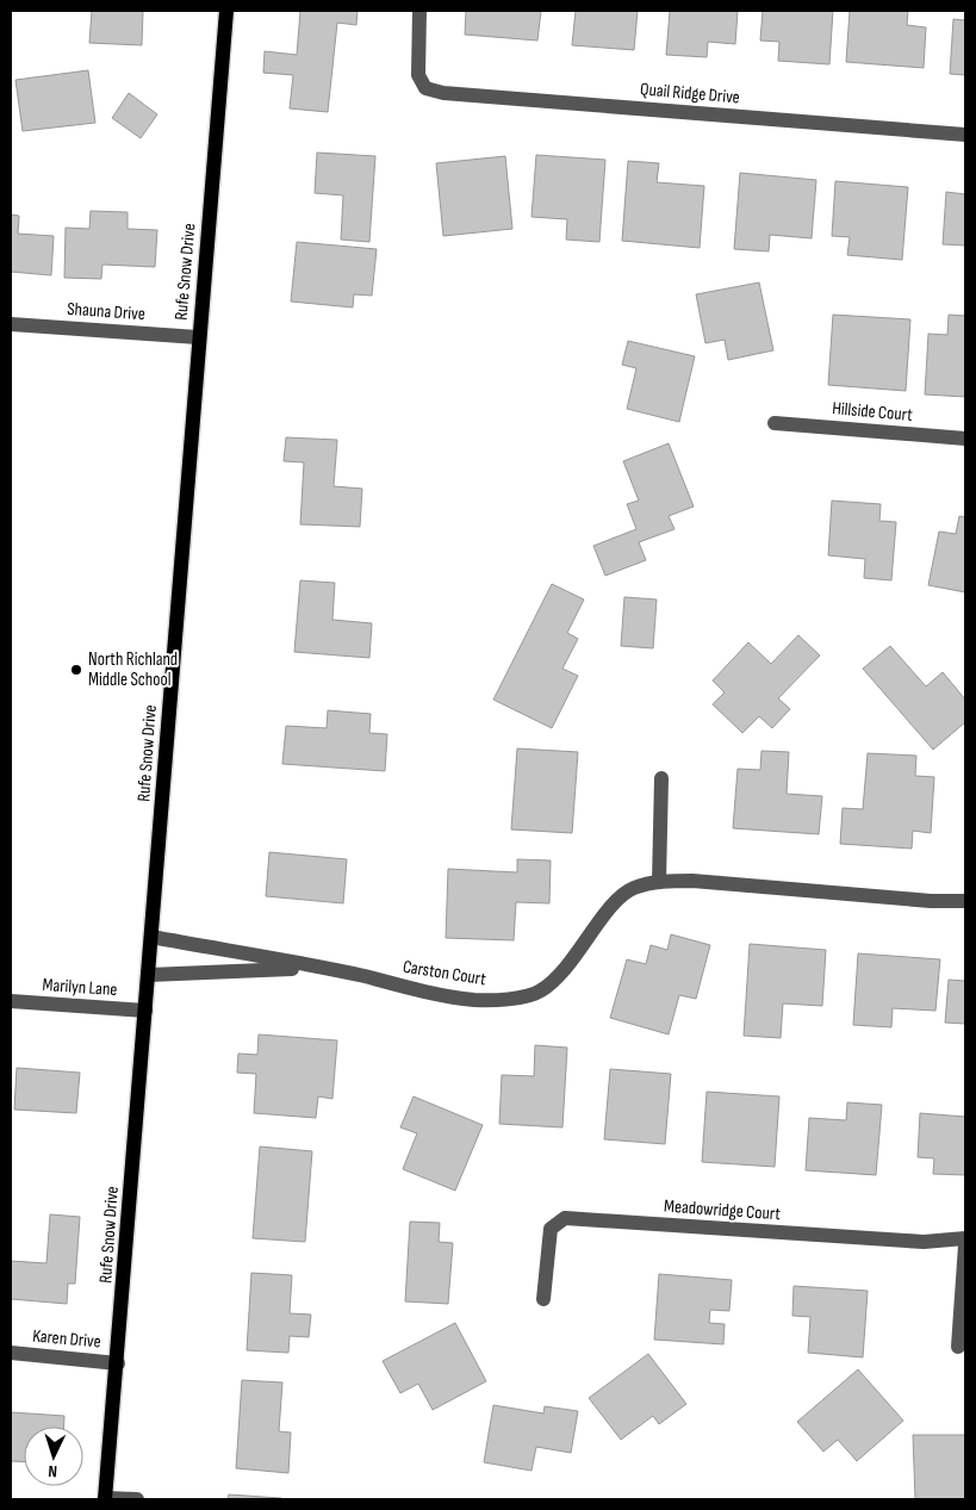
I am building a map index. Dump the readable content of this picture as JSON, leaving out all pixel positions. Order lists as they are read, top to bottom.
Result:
{
  "streets": {
    "main road": ["Rufe Snow Drive"],
    "street": [
      "Quail Ridge Drive",
      "Shauna Drive",
      "Hillside Court",
      "Carston Court",
      "Marilyn Lane",
      "Meadowridge Court",
      "Karen Drive"
    ]
  },
  "crossings": [
    ["Rufe Snow Drive", "Shauna Drive"],
    ["Rufe Snow Drive", "Carston Court"],
    ["Rufe Snow Drive", "Marilyn Lane"],
    ["Rufe Snow Drive", "Karen Drive"]
  ],
  "places": ["North Richland Middle School"],
  "north": "bottom"
}
